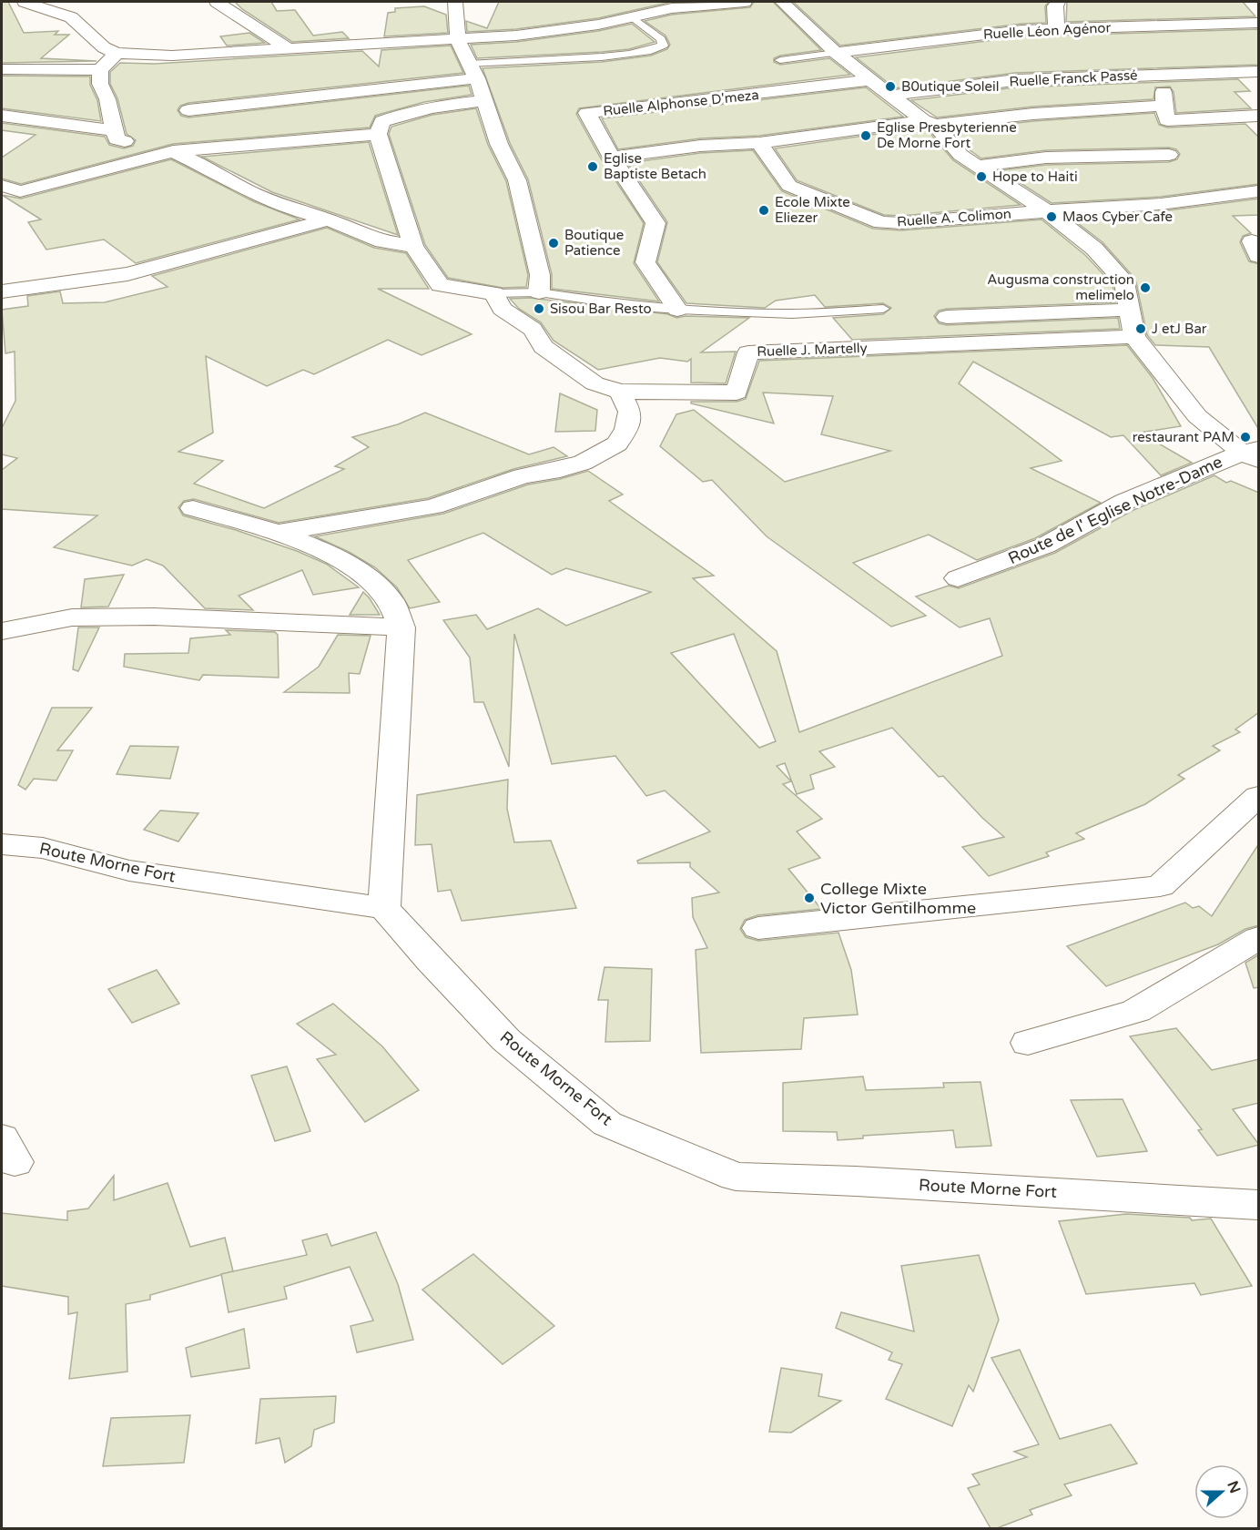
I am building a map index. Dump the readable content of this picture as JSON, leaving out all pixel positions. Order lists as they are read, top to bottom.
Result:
{
  "streets": {
    "street": [
      "Ruelle Léon Agénor",
      "Ruelle Franck Passé",
      "Ruelle Alphonse D'meza",
      "Ruelle A. Colimon",
      "Ruelle J. Martelly",
      "Route de l' Eglise Notre-Dame",
      "Route Morne Fort"
    ]
  },
  "places": [
    "B0utique Soleil",
    "Eglise Presbyterienne De Morne Fort",
    "Eglise Baptiste Betach",
    "Hope to Haiti",
    "Ecole Mixte Eliezer",
    "Maos Cyber Cafe",
    "Boutique Patience",
    "Augusma construction melimelo",
    "Sisou Bar Resto",
    "J etJ Bar",
    "restaurant PAM",
    "College Mixte Victor Gentilhomme"
  ],
  "north": "right"
}
